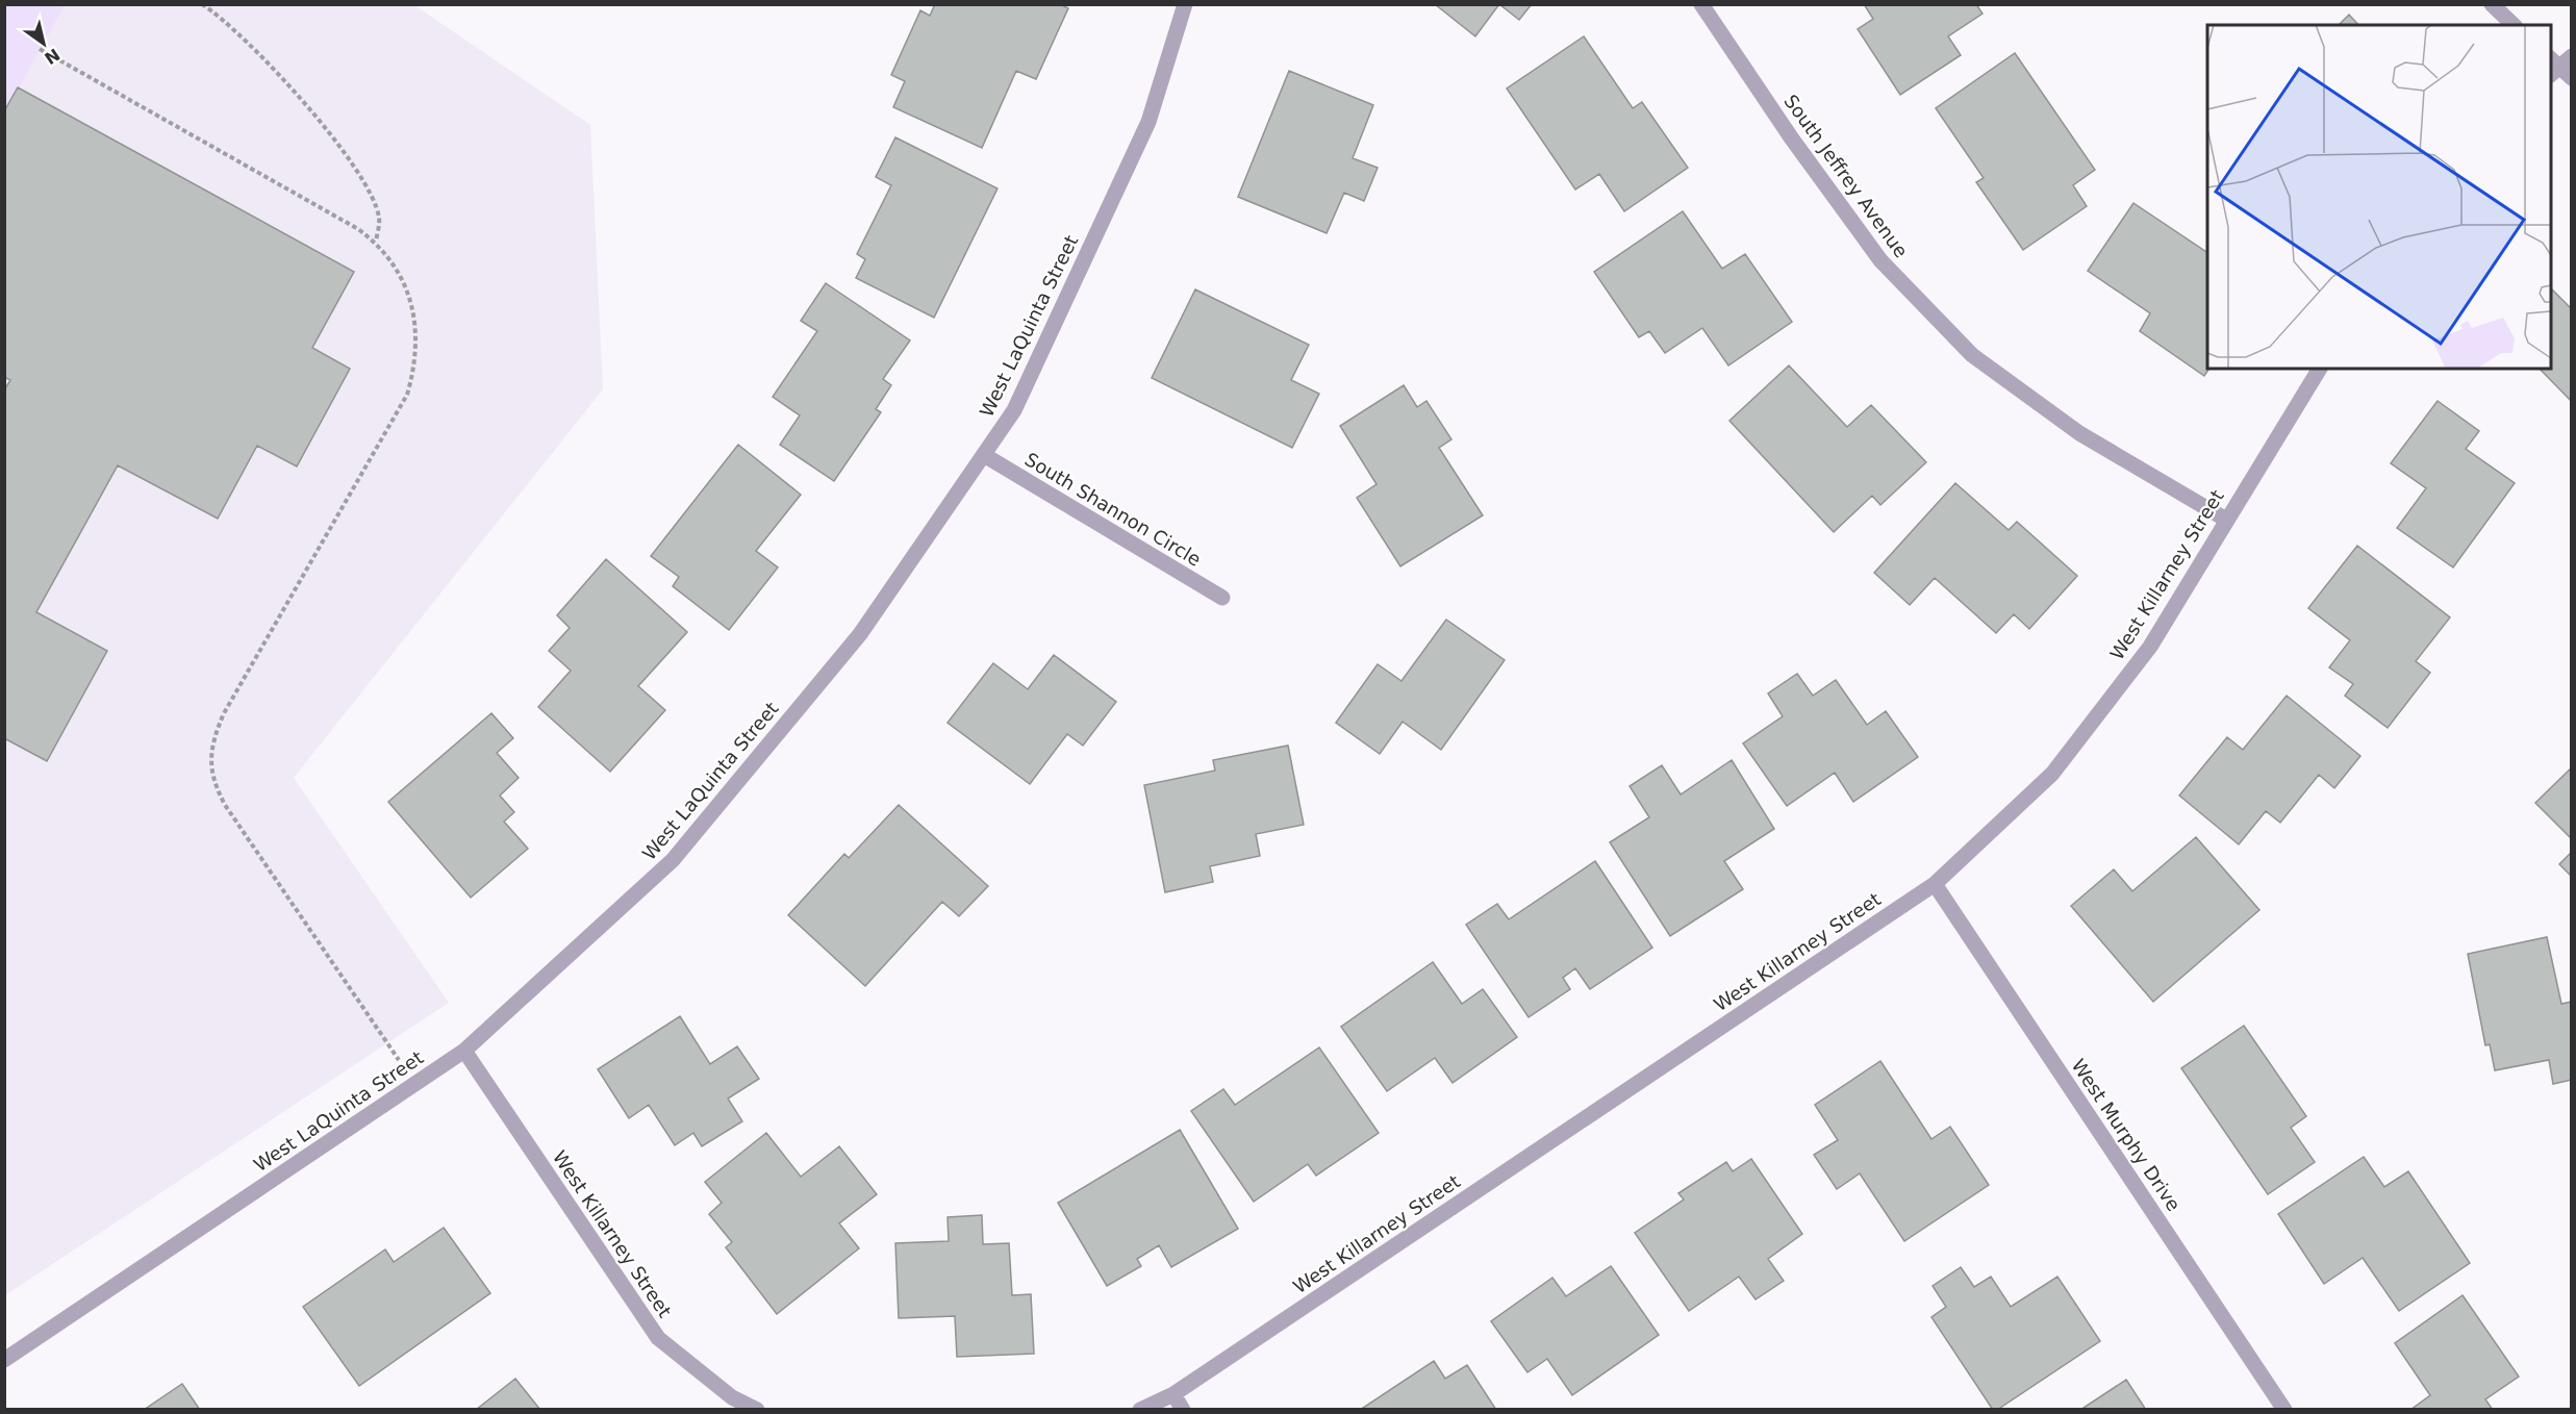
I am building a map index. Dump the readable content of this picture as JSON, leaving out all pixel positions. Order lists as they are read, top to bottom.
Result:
{
  "streets": {
    "street": [
      "South Jeffrey Avenue",
      "West LaQuinta Street",
      "South Shannon Circle",
      "West Killarney Street",
      "West Murphy Drive"
    ]
  },
  "crossings": [
    ["South Jeffrey Avenue", "West Killarney Street"],
    ["West LaQuinta Street", "South Shannon Circle"],
    ["West LaQuinta Street", "West Killarney Street"],
    ["West Killarney Street", "West Murphy Drive"]
  ],
  "north": "bottom right"
}
